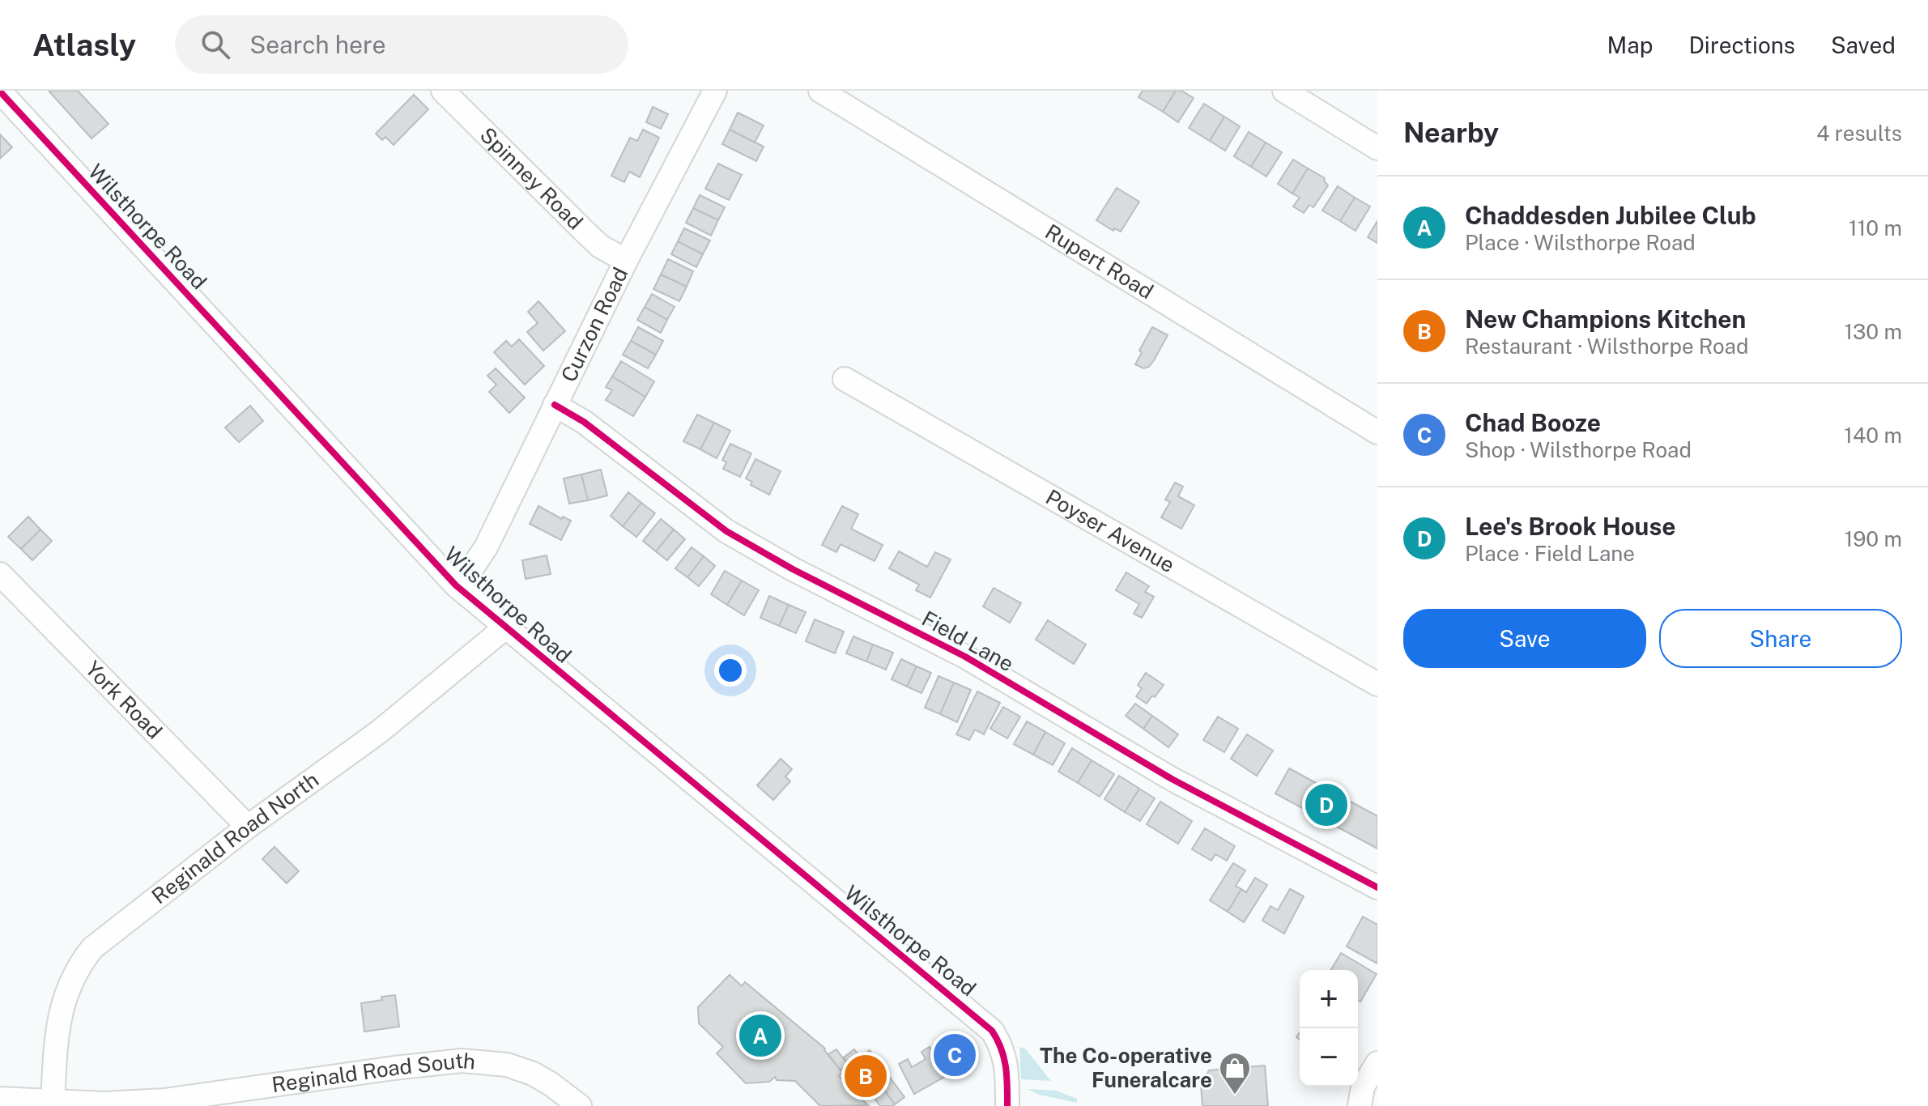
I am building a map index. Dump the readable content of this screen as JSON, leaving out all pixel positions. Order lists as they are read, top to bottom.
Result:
{
  "streets": {
    "street": [
      "Spinney Road",
      "Wilsthorpe Road",
      "Rupert Road",
      "Curzon Road",
      "Poyser Avenue",
      "Field Lane",
      "York Road",
      "Reginald Road North",
      "Reginald Road South"
    ]
  },
  "crossings": [
    ["Spinney Road", "Curzon Road"],
    ["Wilsthorpe Road", "Curzon Road"],
    ["Wilsthorpe Road", "Reginald Road North"],
    ["Curzon Road", "Field Lane"],
    ["York Road", "Reginald Road North"],
    ["Reginald Road North", "Reginald Road South"]
  ],
  "places": {
    "shop": ["The Co-operative Funeralcare"]
  },
  "page": {
    "header": "Atlasly",
    "search": "Search here",
    "nav": ["Map", "Directions", "Saved"],
    "heading": ["Nearby", "4 results"],
    "list": [
      {
        "mark": "A",
        "name": "Chaddesden Jubilee Club",
        "note": "Place · Wilsthorpe Road",
        "value": "110 m"
      },
      {
        "mark": "B",
        "name": "New Champions Kitchen",
        "note": "Restaurant · Wilsthorpe Road",
        "value": "130 m"
      },
      {
        "mark": "C",
        "name": "Chad Booze",
        "note": "Shop · Wilsthorpe Road",
        "value": "140 m"
      },
      {
        "mark": "D",
        "name": "Lee's Brook House",
        "note": "Place · Field Lane",
        "value": "190 m"
      }
    ],
    "buttons": ["Save", "Share"],
    "pins": [
      "D",
      "A",
      "C",
      "B"
    ],
    "map_buttons": ["+", "−"]
  }
}
